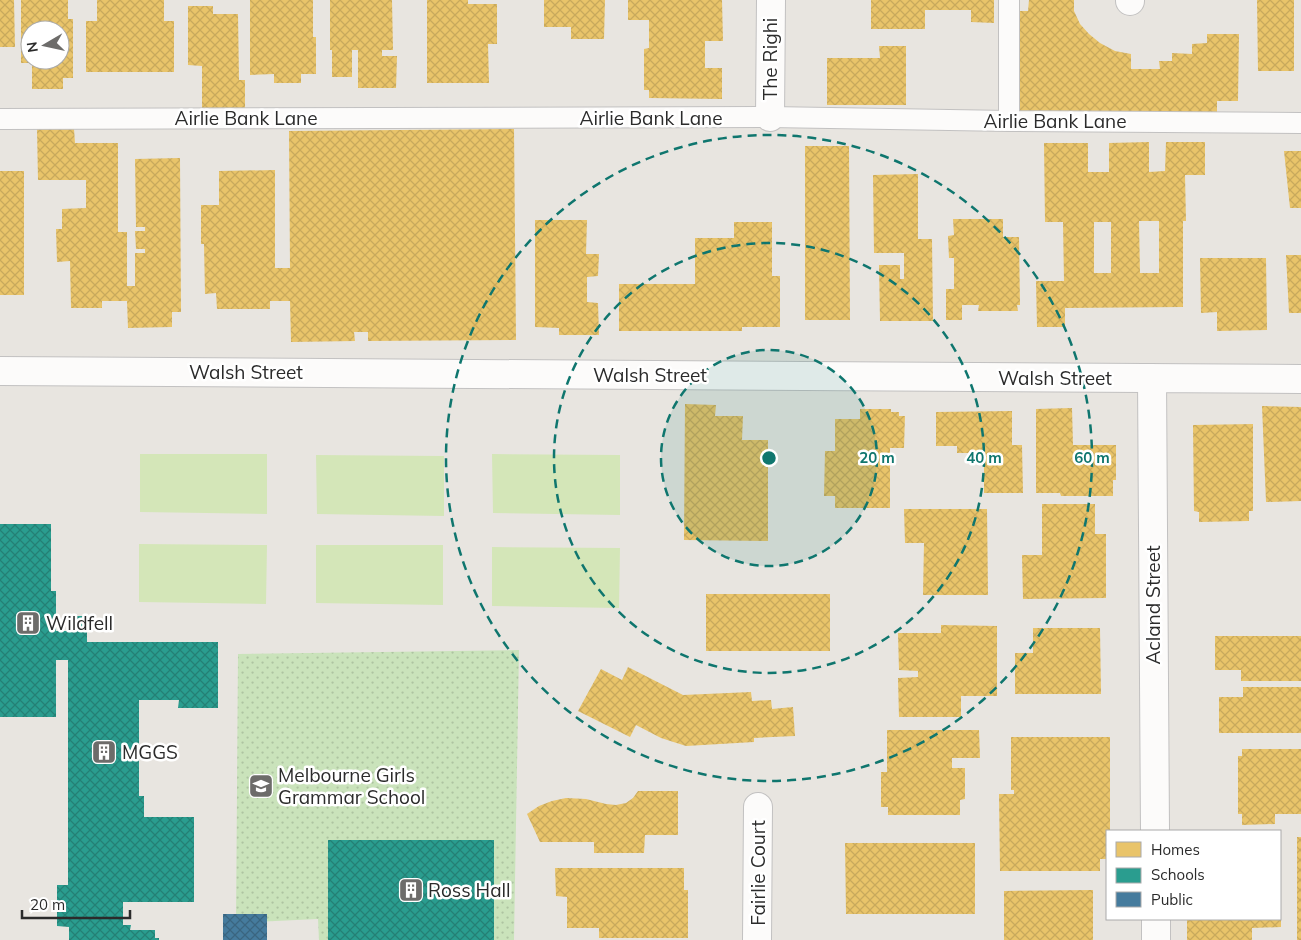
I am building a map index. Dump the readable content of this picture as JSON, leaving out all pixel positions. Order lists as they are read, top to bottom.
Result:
{
  "streets": {
    "street": [
      "The Righi",
      "Walsh Street",
      "Acland Street",
      "Fairlie Court"
    ],
    "lane": ["Airlie Bank Lane"]
  },
  "crossings": [
    ["The Righi", "Airlie Bank Lane"],
    ["Walsh Street", "Acland Street"]
  ],
  "places": {
    "building": ["Wildfell", "MGGS", "Ross Hall"],
    "school or university": ["Melbourne Girls Grammar School"]
  },
  "legend": ["Homes", "Schools", "Public"],
  "scale_bar": "20 m",
  "north": "left",
  "rings": ["20 m", "40 m", "60 m"]
}
